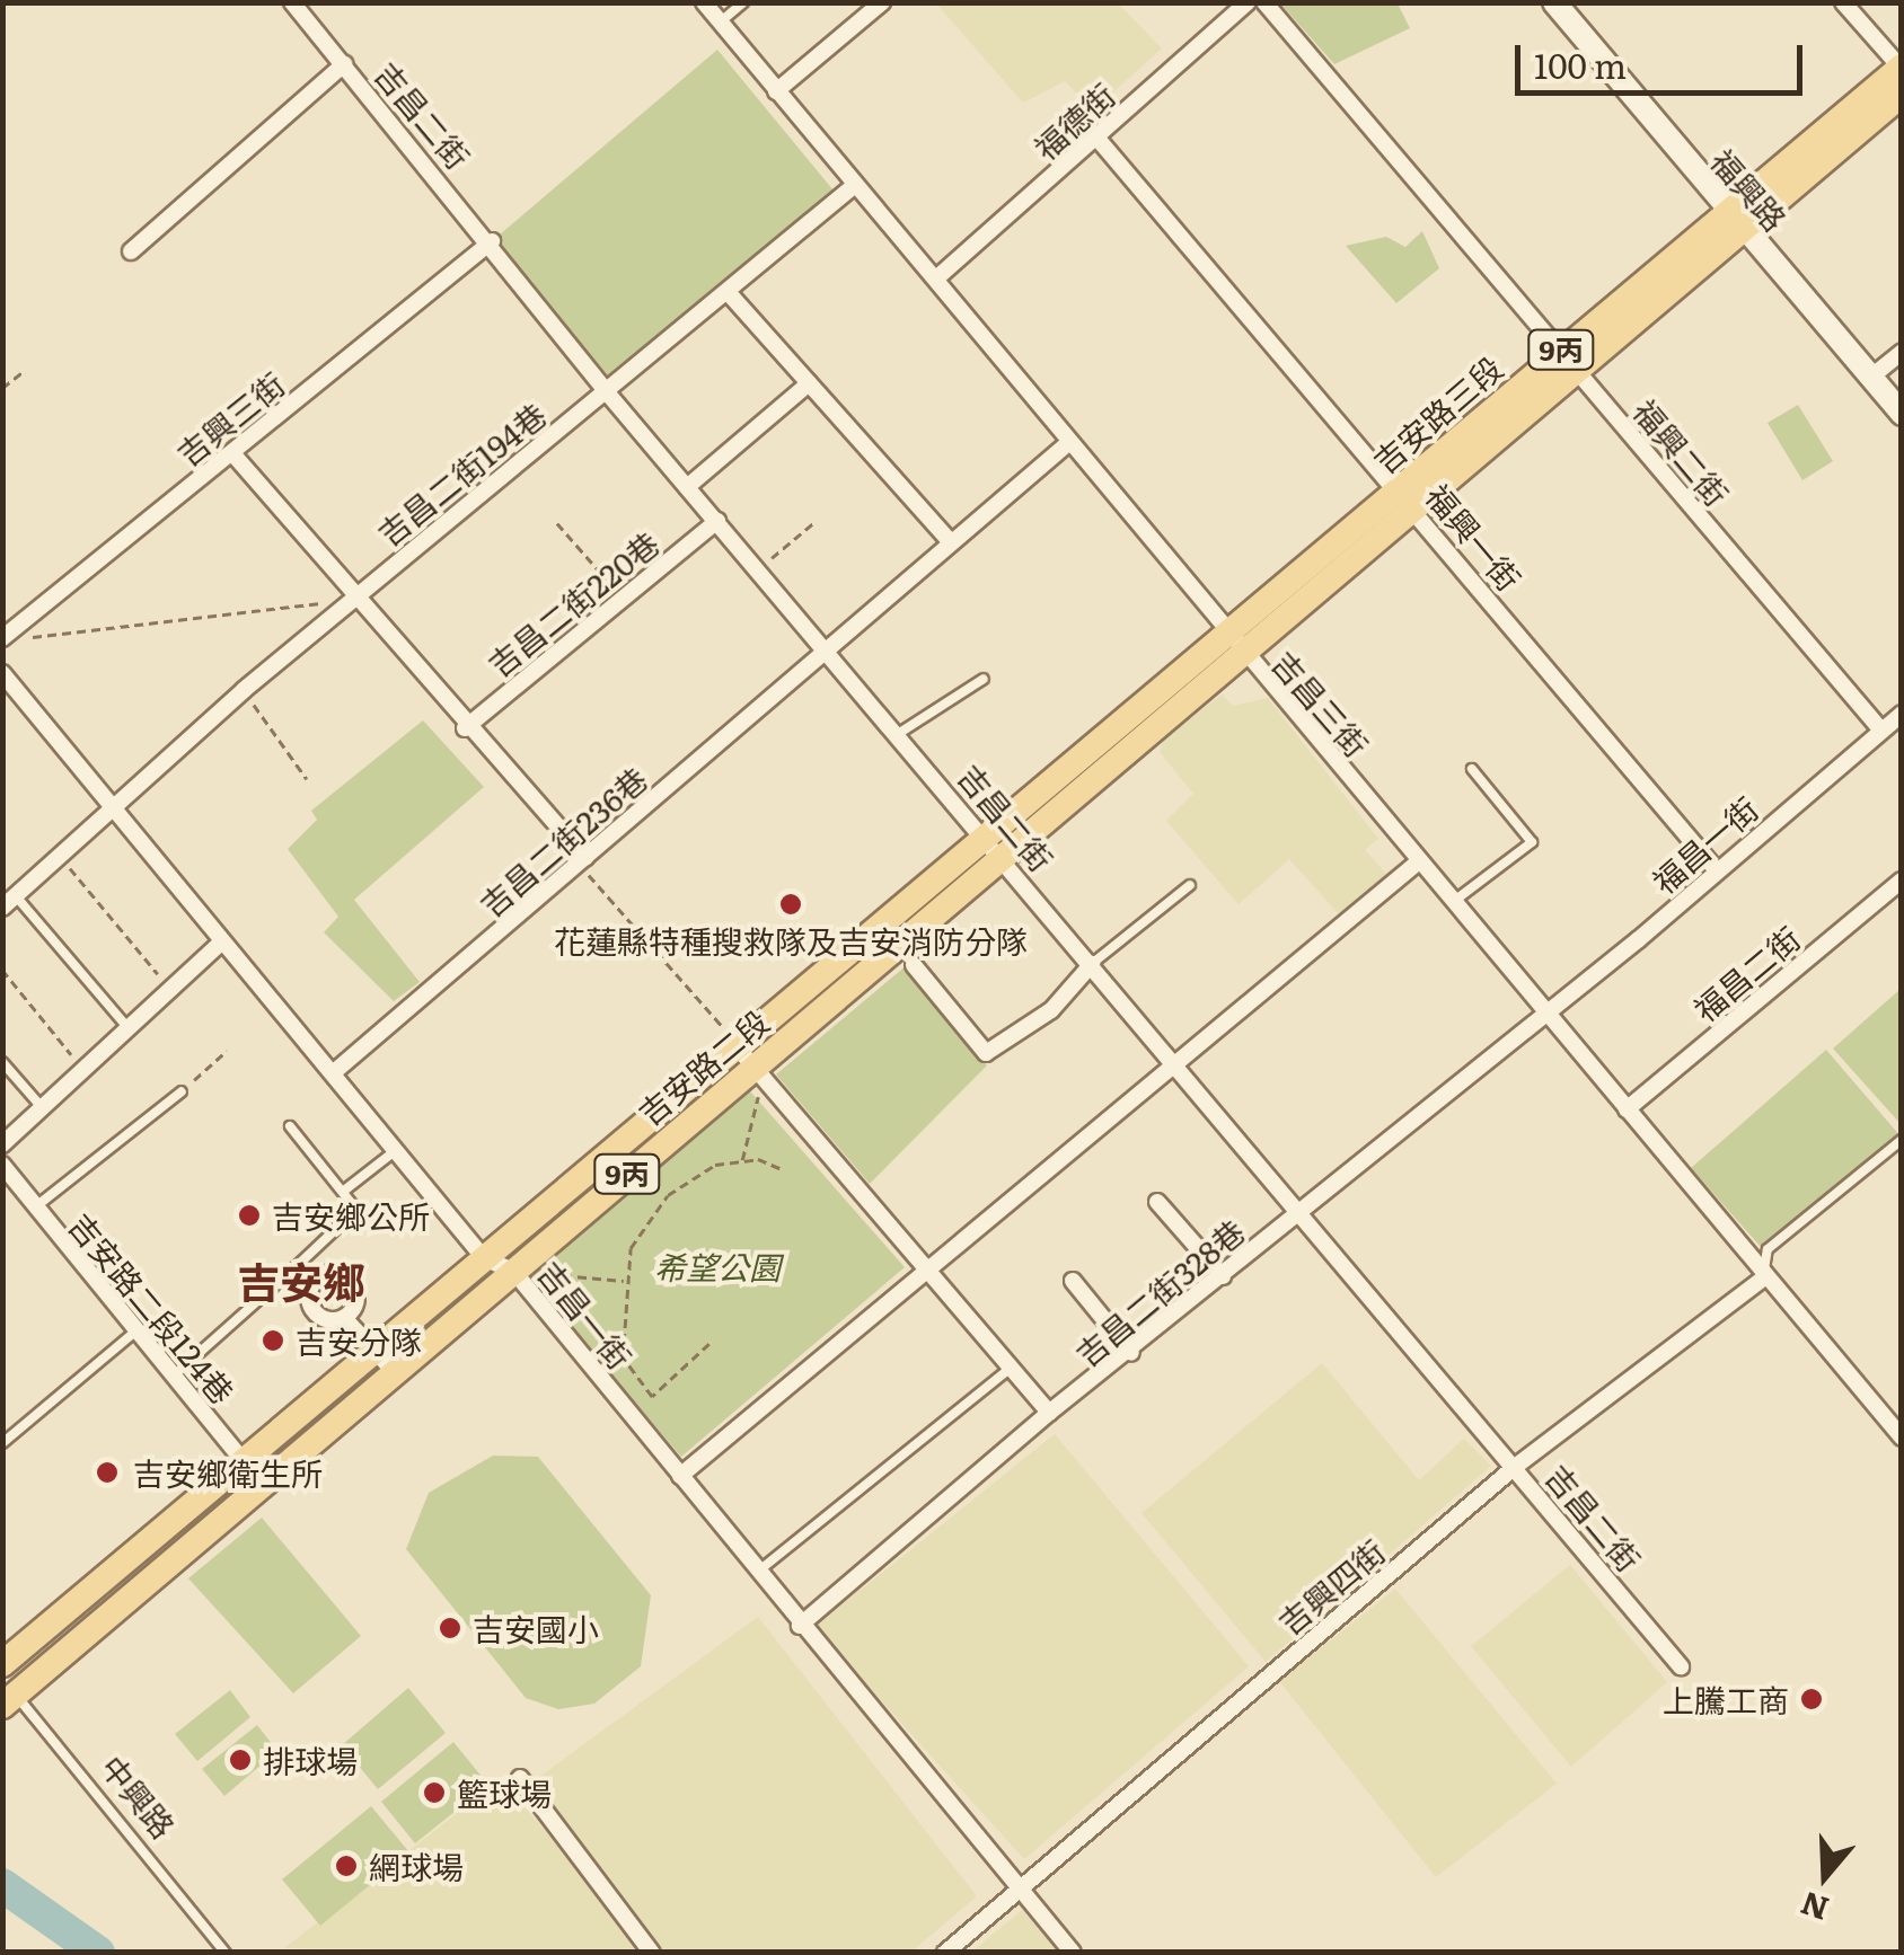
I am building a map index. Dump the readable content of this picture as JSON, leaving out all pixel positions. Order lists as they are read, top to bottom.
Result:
{
  "streets": {
    "main road": ["9丙", "吉安路三段", "吉安路二段"],
    "street": [
      "吉昌二街",
      "福德街",
      "福興路",
      "吉興三街",
      "福興二街",
      "吉昌二街194巷",
      "福興一街",
      "吉昌二街220巷",
      "吉昌三街",
      "吉昌二街236巷",
      "福昌一街",
      "福昌二街",
      "吉昌二街328巷",
      "吉安路二段124巷",
      "吉昌一街",
      "吉興四街"
    ],
    "lane": ["中興路"]
  },
  "crossings": [
    ["吉昌二街", "吉興三街"],
    ["吉昌二街", "吉昌二街194巷"],
    ["吉昌二街", "吉昌二街220巷"],
    ["吉昌二街", "吉昌二街236巷"],
    ["吉昌二街", "福昌一街"],
    ["吉昌二街", "吉安路二段"],
    ["吉昌二街", "吉昌二街328巷"],
    ["吉昌二街", "吉興四街"],
    ["福德街", "福興一街"],
    ["福德街", "吉昌三街"],
    ["福興路", "吉安路三段"],
    ["吉安路三段", "福興二街"],
    ["吉安路三段", "福興一街"],
    ["吉安路三段", "吉昌三街"],
    ["吉安路三段", "吉安路二段"],
    ["福興二街", "福昌一街"],
    ["吉昌二街194巷", "吉昌三街"],
    ["吉昌二街194巷", "吉昌一街"],
    ["福興一街", "福昌一街"],
    ["吉昌三街", "吉昌二街236巷"],
    ["吉昌三街", "福昌一街"],
    ["吉昌三街", "福昌二街"],
    ["吉昌三街", "吉安路二段"],
    ["吉昌三街", "吉興四街"],
    ["吉昌二街236巷", "吉昌一街"],
    ["福昌一街", "吉昌二街328巷"],
    ["吉安路二段", "吉安路二段124巷"],
    ["吉安路二段", "吉昌一街"],
    ["吉安路二段", "中興路"],
    ["吉昌二街328巷", "吉昌一街"],
    ["吉昌一街", "吉興四街"]
  ],
  "districts": ["吉安鄉"],
  "parks": ["希望公園"],
  "places": [
    "花蓮縣特種搜救隊及吉安消防分隊",
    "吉安鄉公所",
    "吉安分隊",
    "吉安鄉衛生所",
    "吉安國小",
    "上騰工商",
    "排球場",
    "籃球場",
    "網球場"
  ],
  "scale_bar": "100 m",
  "north": "bottom"
}
